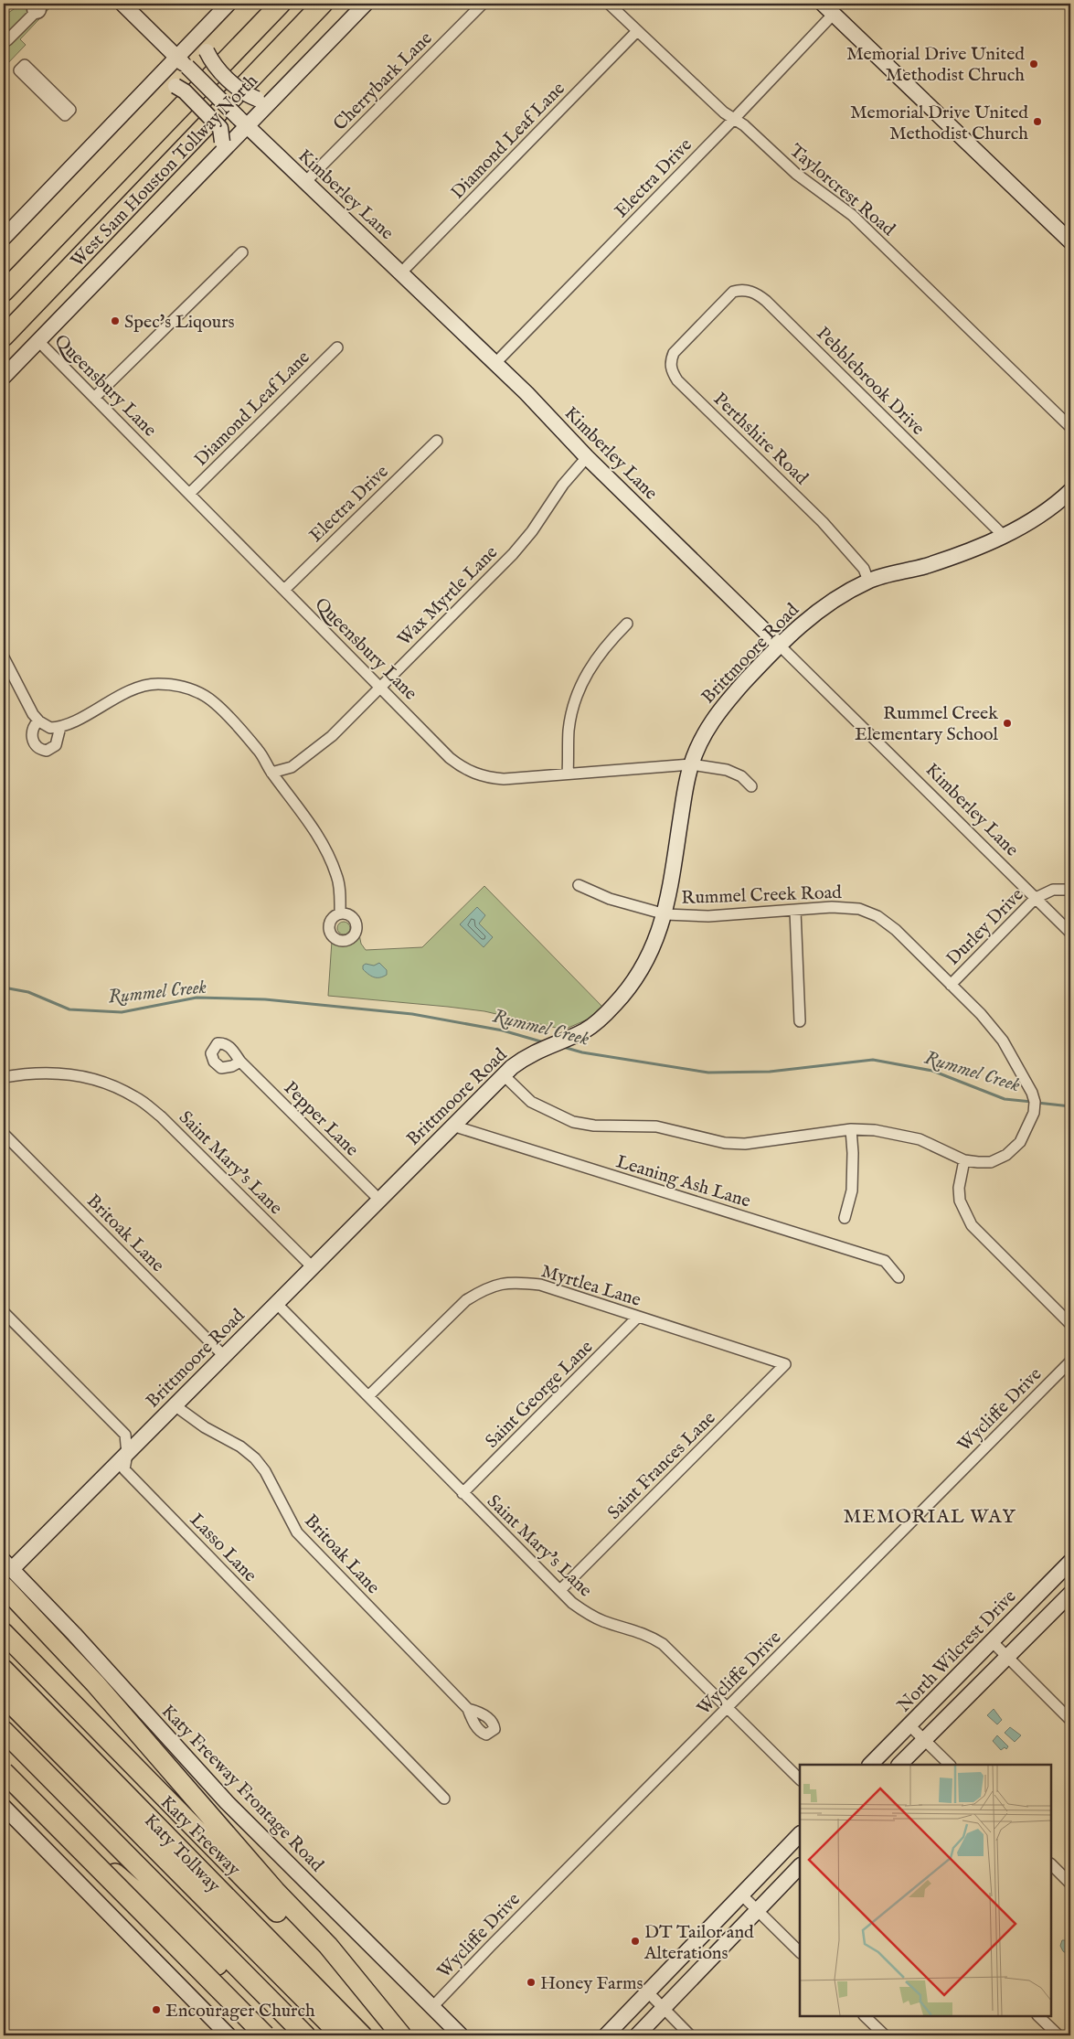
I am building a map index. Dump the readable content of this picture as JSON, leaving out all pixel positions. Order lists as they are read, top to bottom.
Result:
{
  "streets": {
    "highway": ["West Sam Houston Tollway North", "Katy Freeway", "Katy Tollway"],
    "main road": [
      "Kimberley Lane",
      "Brittmoore Road",
      "North Wilcrest Drive",
      "Katy Freeway Frontage Road"
    ],
    "street": [
      "Cherrybark Lane",
      "Diamond Leaf Lane",
      "Electra Drive",
      "Taylorcrest Road",
      "Pebblebrook Drive",
      "Queensbury Lane",
      "Perthshire Road",
      "Wax Myrtle Lane",
      "Rummel Creek Road",
      "Durley Drive",
      "Pepper Lane",
      "Saint Mary's Lane",
      "Leaning Ash Lane",
      "Britoak Lane",
      "Myrtlea Lane",
      "Saint George Lane",
      "Wycliffe Drive",
      "Saint Frances Lane",
      "Lasso Lane"
    ]
  },
  "crossings": [
    ["Cherrybark Lane", "Kimberley Lane"],
    ["Diamond Leaf Lane", "Taylorcrest Road"],
    ["Diamond Leaf Lane", "Kimberley Lane"],
    ["Diamond Leaf Lane", "Queensbury Lane"],
    ["Electra Drive", "Taylorcrest Road"],
    ["Electra Drive", "Kimberley Lane"],
    ["Electra Drive", "Queensbury Lane"],
    ["Kimberley Lane", "Wax Myrtle Lane"],
    ["Kimberley Lane", "Brittmoore Road"],
    ["Kimberley Lane", "Durley Drive"],
    ["Pebblebrook Drive", "Perthshire Road"],
    ["Pebblebrook Drive", "Brittmoore Road"],
    ["Queensbury Lane", "Wax Myrtle Lane"],
    ["Queensbury Lane", "Brittmoore Road"],
    ["Perthshire Road", "Brittmoore Road"],
    ["Brittmoore Road", "Rummel Creek Road"],
    ["Brittmoore Road", "Pepper Lane"],
    ["Brittmoore Road", "Saint Mary's Lane"],
    ["Brittmoore Road", "Leaning Ash Lane"],
    ["Brittmoore Road", "Britoak Lane"],
    ["Brittmoore Road", "Lasso Lane"],
    ["Brittmoore Road", "Katy Freeway Frontage Road"],
    ["Rummel Creek Road", "Durley Drive"],
    ["Saint Mary's Lane", "Myrtlea Lane"],
    ["Saint Mary's Lane", "Saint George Lane"],
    ["Saint Mary's Lane", "Wycliffe Drive"],
    ["Saint Mary's Lane", "Saint Frances Lane"],
    ["Myrtlea Lane", "Saint George Lane"],
    ["Myrtlea Lane", "Saint Frances Lane"],
    ["Wycliffe Drive", "Katy Freeway Frontage Road"]
  ],
  "districts": ["MEMORIAL WAY"],
  "water": ["Rummel Creek"],
  "places": [
    "Memorial Drive United Methodist Chruch",
    "Memorial Drive United Methodist Church",
    "Spec's Liqours",
    "Rummel Creek Elementary School",
    "DT Tailor and Alterations",
    "Honey Farms",
    "Encourager Church"
  ]
}
